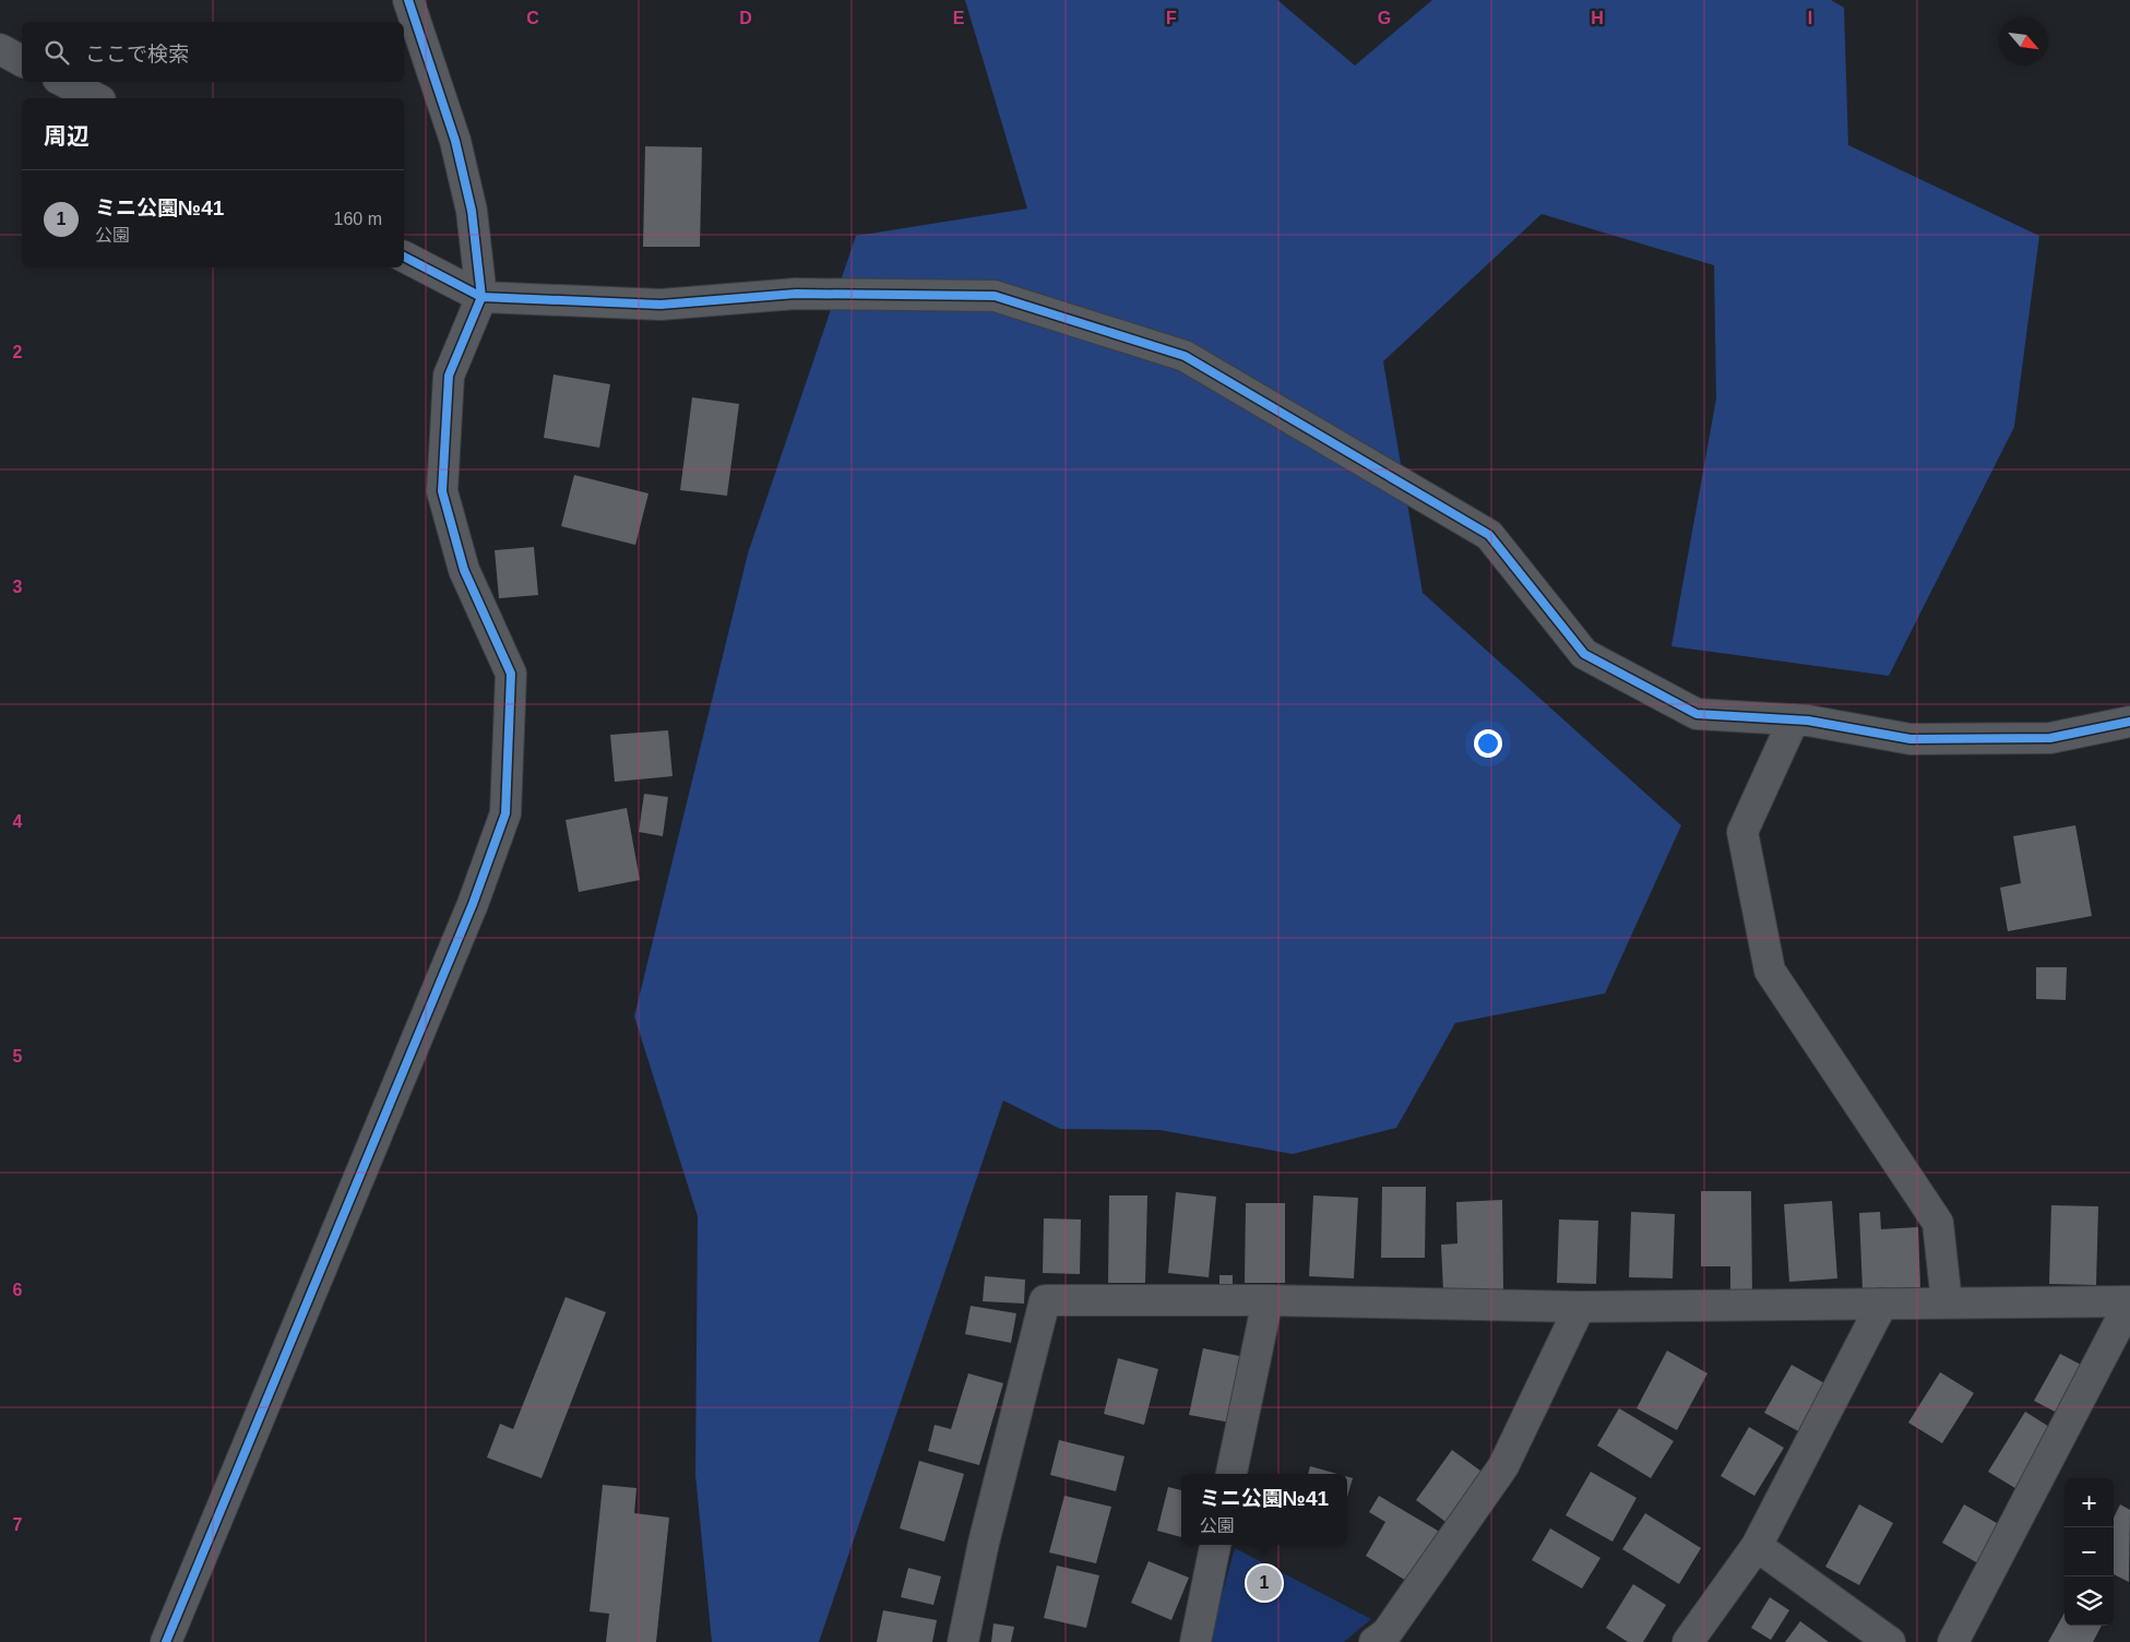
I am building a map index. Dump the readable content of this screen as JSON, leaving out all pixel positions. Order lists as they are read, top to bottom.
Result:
{
  "north": "bottom right",
  "page": {
    "search": "ここで検索",
    "heading": "周辺",
    "list": [
      {
        "mark": "1",
        "name": "ミニ公園№41",
        "note": "公園",
        "value": "160 m"
      }
    ],
    "popup": ["ミニ公園№41", "公園"],
    "map_buttons": ["+", "−"],
    "pins": "1"
  },
  "grid": {
    "columns": [
      "C",
      "D",
      "E",
      "F",
      "G",
      "H",
      "I"
    ],
    "rows": [
      "2",
      "3",
      "4",
      "5",
      "6",
      "7"
    ]
  }
}
